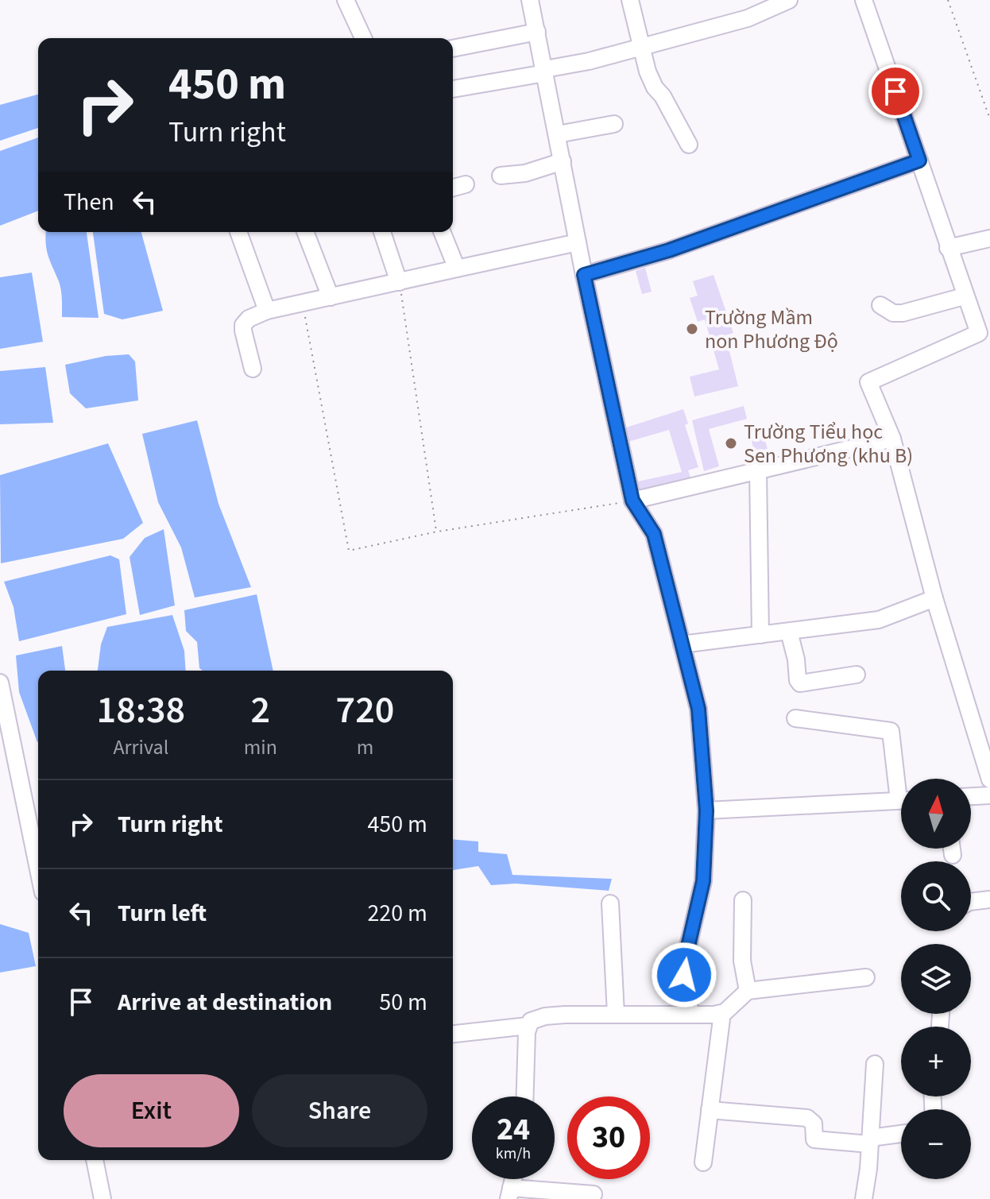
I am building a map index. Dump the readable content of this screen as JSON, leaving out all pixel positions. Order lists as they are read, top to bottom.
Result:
{
  "places": ["Trường Mầm non Phương Độ", "Trường Tiểu học Sen Phương (khu B)"],
  "north": "top",
  "page": {
    "turn": ["450 m", "Turn right"],
    "then": "Then",
    "eta": [
      "18:38",
      "Arrival",
      "2",
      "min",
      "720",
      "m"
    ],
    "map_buttons": ["+", "−"],
    "list": [
      {
        "name": "Turn right",
        "value": "450 m"
      },
      {
        "name": "Turn left",
        "value": "220 m"
      },
      {
        "name": "Arrive at destination",
        "value": "50 m"
      }
    ],
    "buttons": ["Exit", "Share"],
    "speed": "24 km/h",
    "limit": "30"
  }
}
